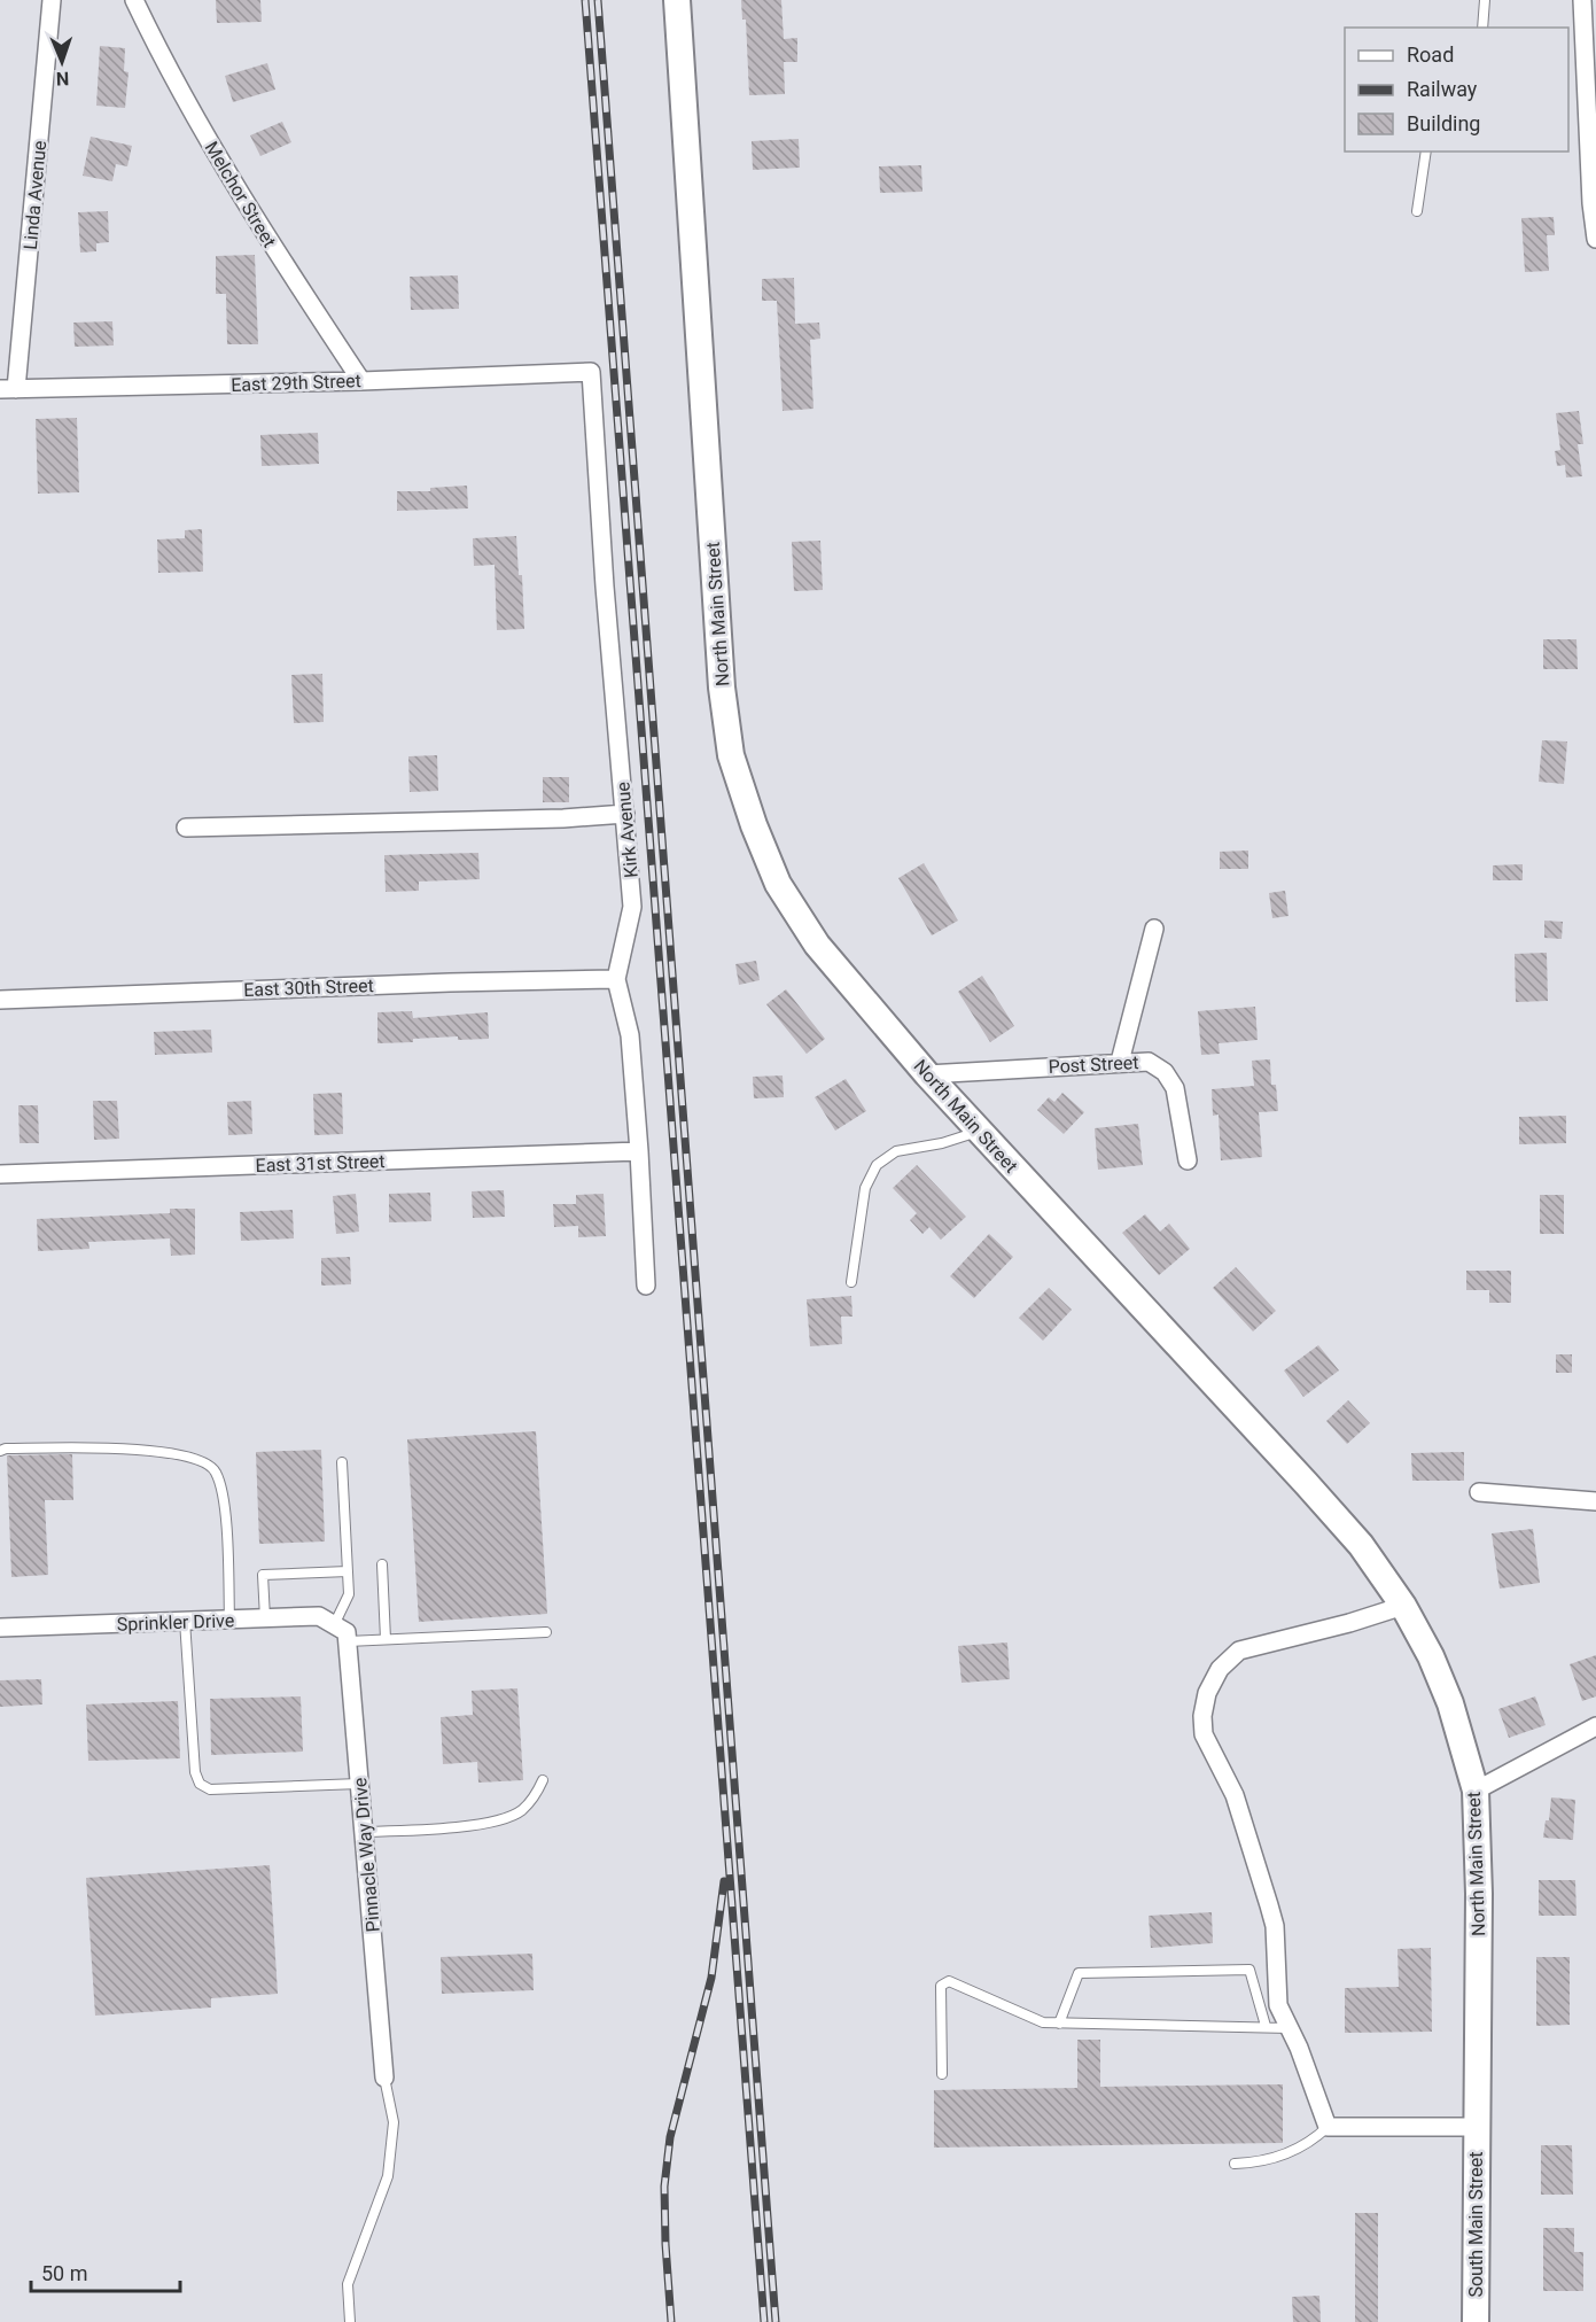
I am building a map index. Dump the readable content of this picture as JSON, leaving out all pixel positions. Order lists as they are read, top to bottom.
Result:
{
  "streets": {
    "main road": ["North Main Street", "South Main Street"],
    "street": [
      "Melchor Street",
      "Linda Avenue",
      "East 29th Street",
      "Kirk Avenue",
      "East 30th Street",
      "Post Street",
      "East 31st Street",
      "Sprinkler Drive",
      "Pinnacle Way Drive"
    ]
  },
  "crossings": [
    ["Melchor Street", "East 29th Street"],
    ["Linda Avenue", "East 29th Street"],
    ["East 29th Street", "Kirk Avenue"],
    ["North Main Street", "Post Street"],
    ["North Main Street", "South Main Street"],
    ["Kirk Avenue", "East 30th Street"],
    ["Kirk Avenue", "East 31st Street"],
    ["Sprinkler Drive", "Pinnacle Way Drive"]
  ],
  "legend": ["Road", "Railway", "Building"],
  "scale_bar": "50 m",
  "north": "bottom"
}
